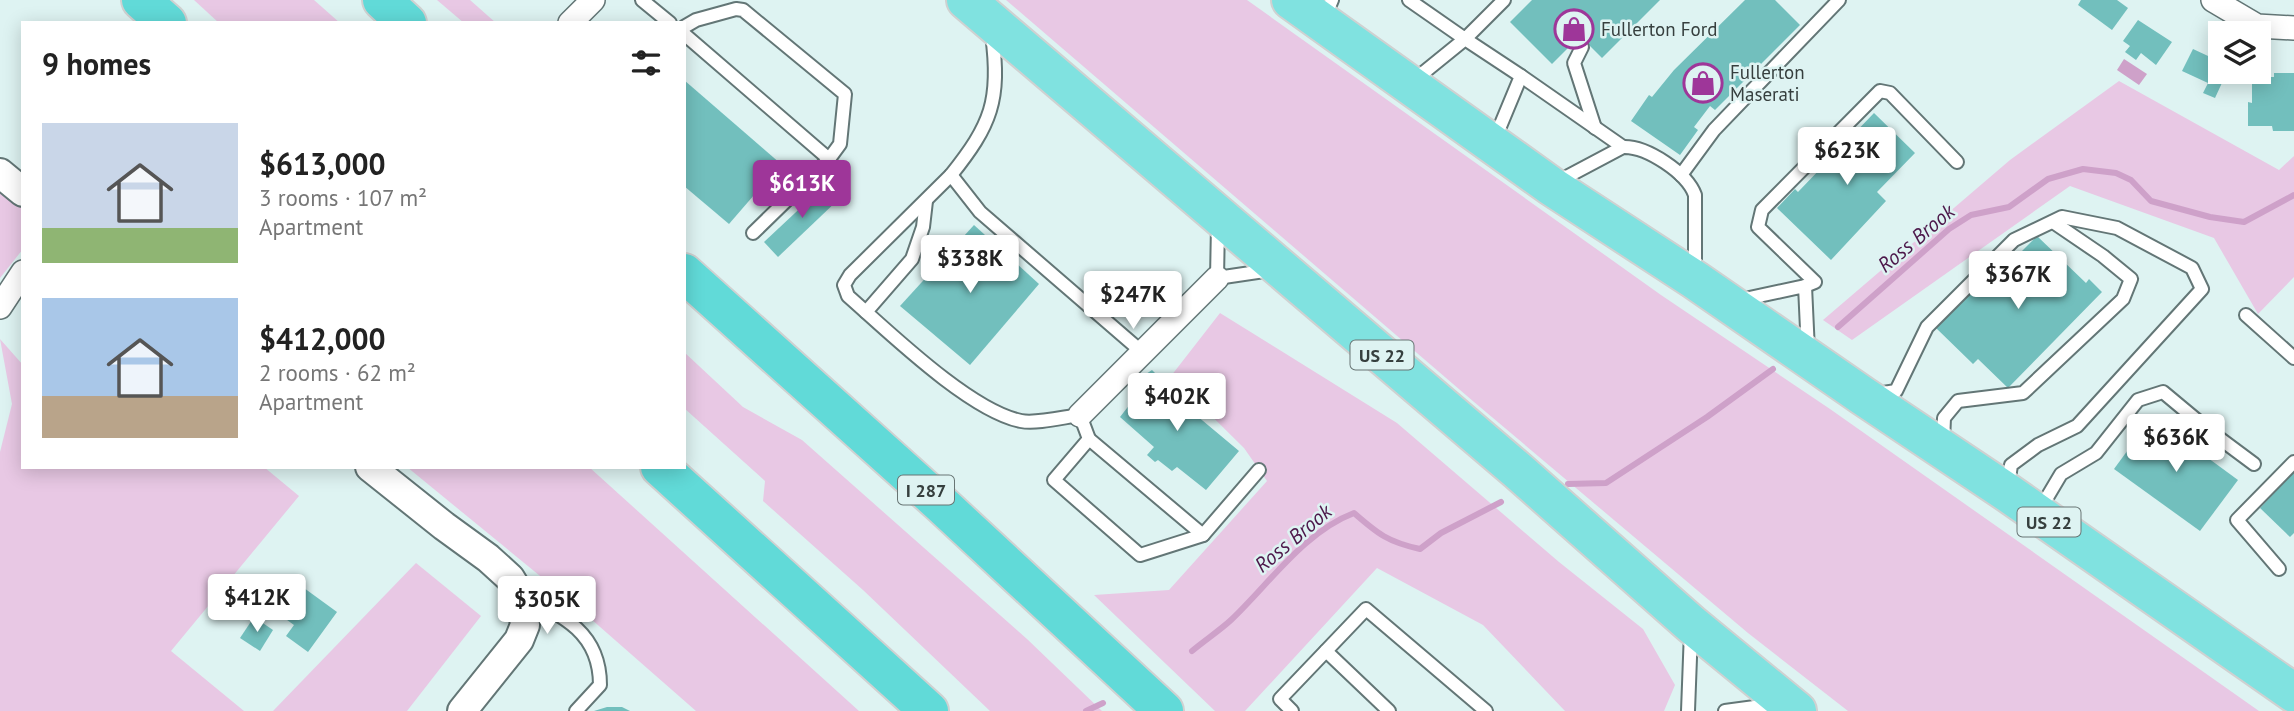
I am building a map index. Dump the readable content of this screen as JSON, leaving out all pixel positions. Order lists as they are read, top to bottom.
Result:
{
  "streets": {
    "highway": ["US 22", "I 287"]
  },
  "water": ["Ross Brook"],
  "places": {
    "shop": ["Fullerton Ford", "Fullerton Maserati"]
  },
  "page": {
    "heading": "9 homes",
    "list": [
      {
        "name": "$613,000",
        "note": "3 rooms · 107 m² · Apartment"
      },
      {
        "name": "$412,000",
        "note": "2 rooms · 62 m² · Apartment"
      }
    ],
    "price": [
      "$623K",
      "$613K",
      "$338K",
      "$367K",
      "$247K",
      "$402K",
      "$636K",
      "$412K",
      "$305K"
    ]
  }
}
